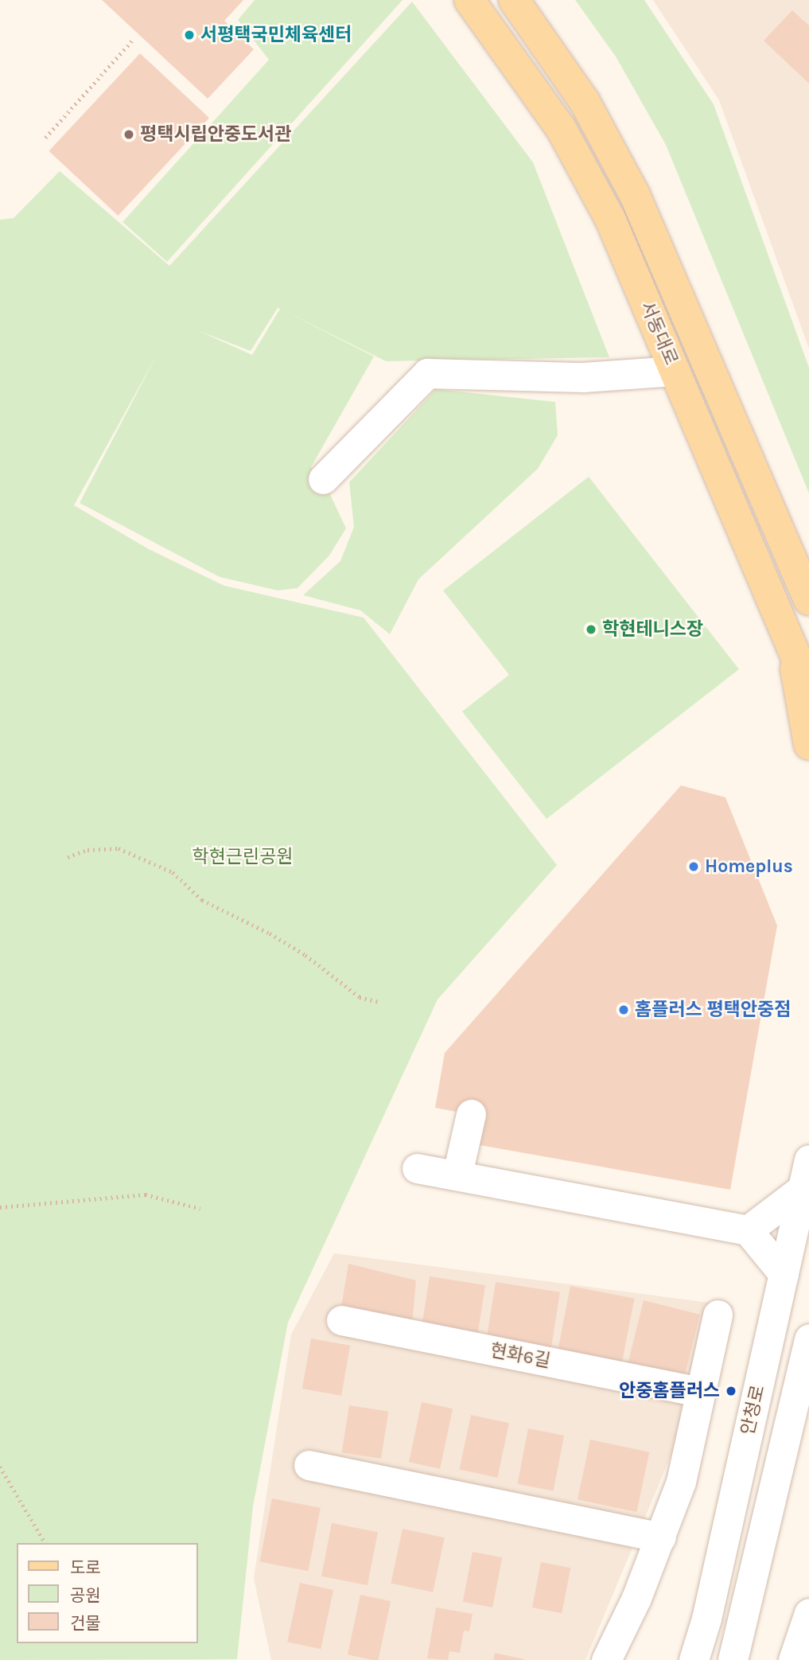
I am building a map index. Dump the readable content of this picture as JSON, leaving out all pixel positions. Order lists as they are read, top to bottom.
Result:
{
  "streets": {
    "main road": ["서동대로"],
    "street": ["현화6길", "안청로"]
  },
  "parks": ["학현근린공원"],
  "places": [
    "서평택국민체육센터",
    "평택시립안중도서관",
    "학현테니스장",
    "Homeplus",
    "홈플러스 평택안중점",
    "안중홈플러스"
  ],
  "legend": ["도로", "공원", "건물"]
}
